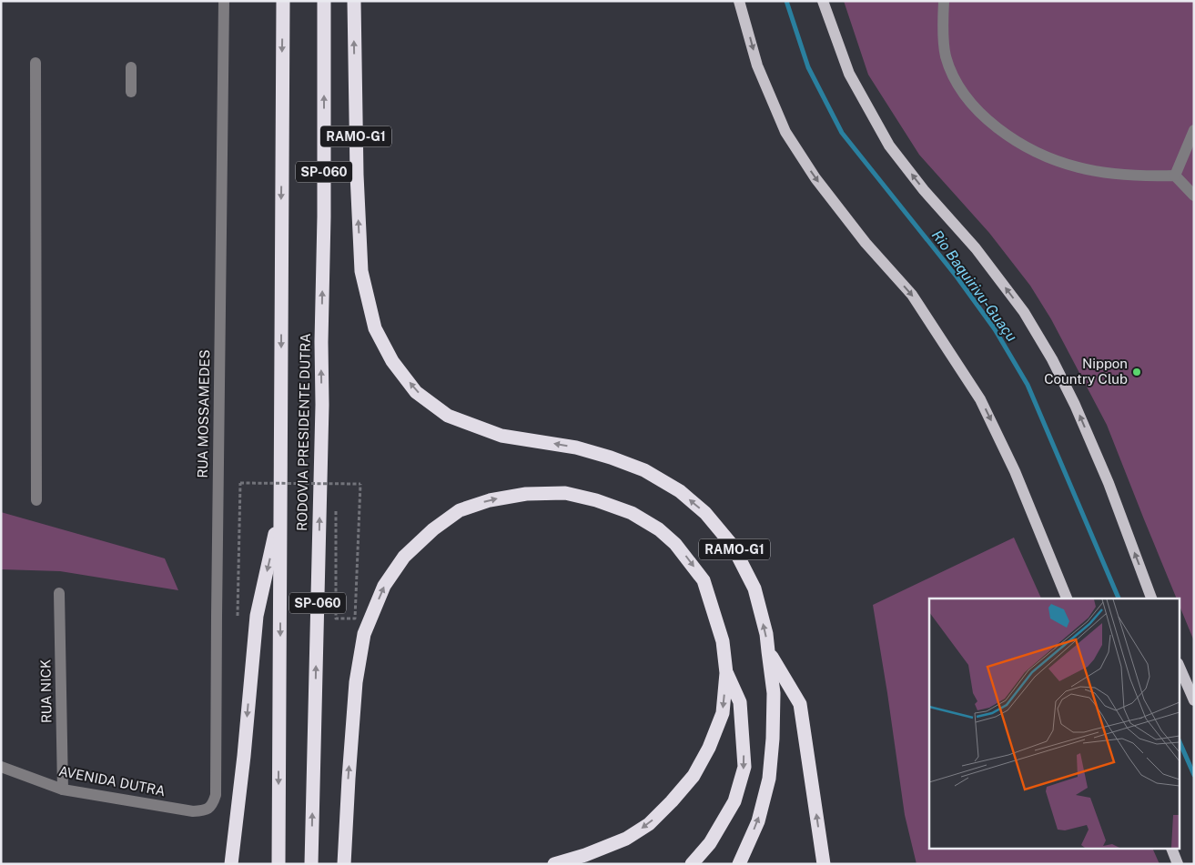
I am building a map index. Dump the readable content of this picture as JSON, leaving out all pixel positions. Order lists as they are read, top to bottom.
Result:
{
  "streets": {
    "highway": ["RAMO-G1", "SP-060", "RODOVIA PRESIDENTE DUTRA"],
    "street": ["RUA MOSSAMEDES", "RUA NICK", "AVENIDA DUTRA"]
  },
  "crossings": [
    ["RUA MOSSAMEDES", "AVENIDA DUTRA"],
    ["RUA NICK", "AVENIDA DUTRA"]
  ],
  "water": ["Rio Baquirivu-Guaçu"],
  "places": ["Nippon Country Club"]
}
